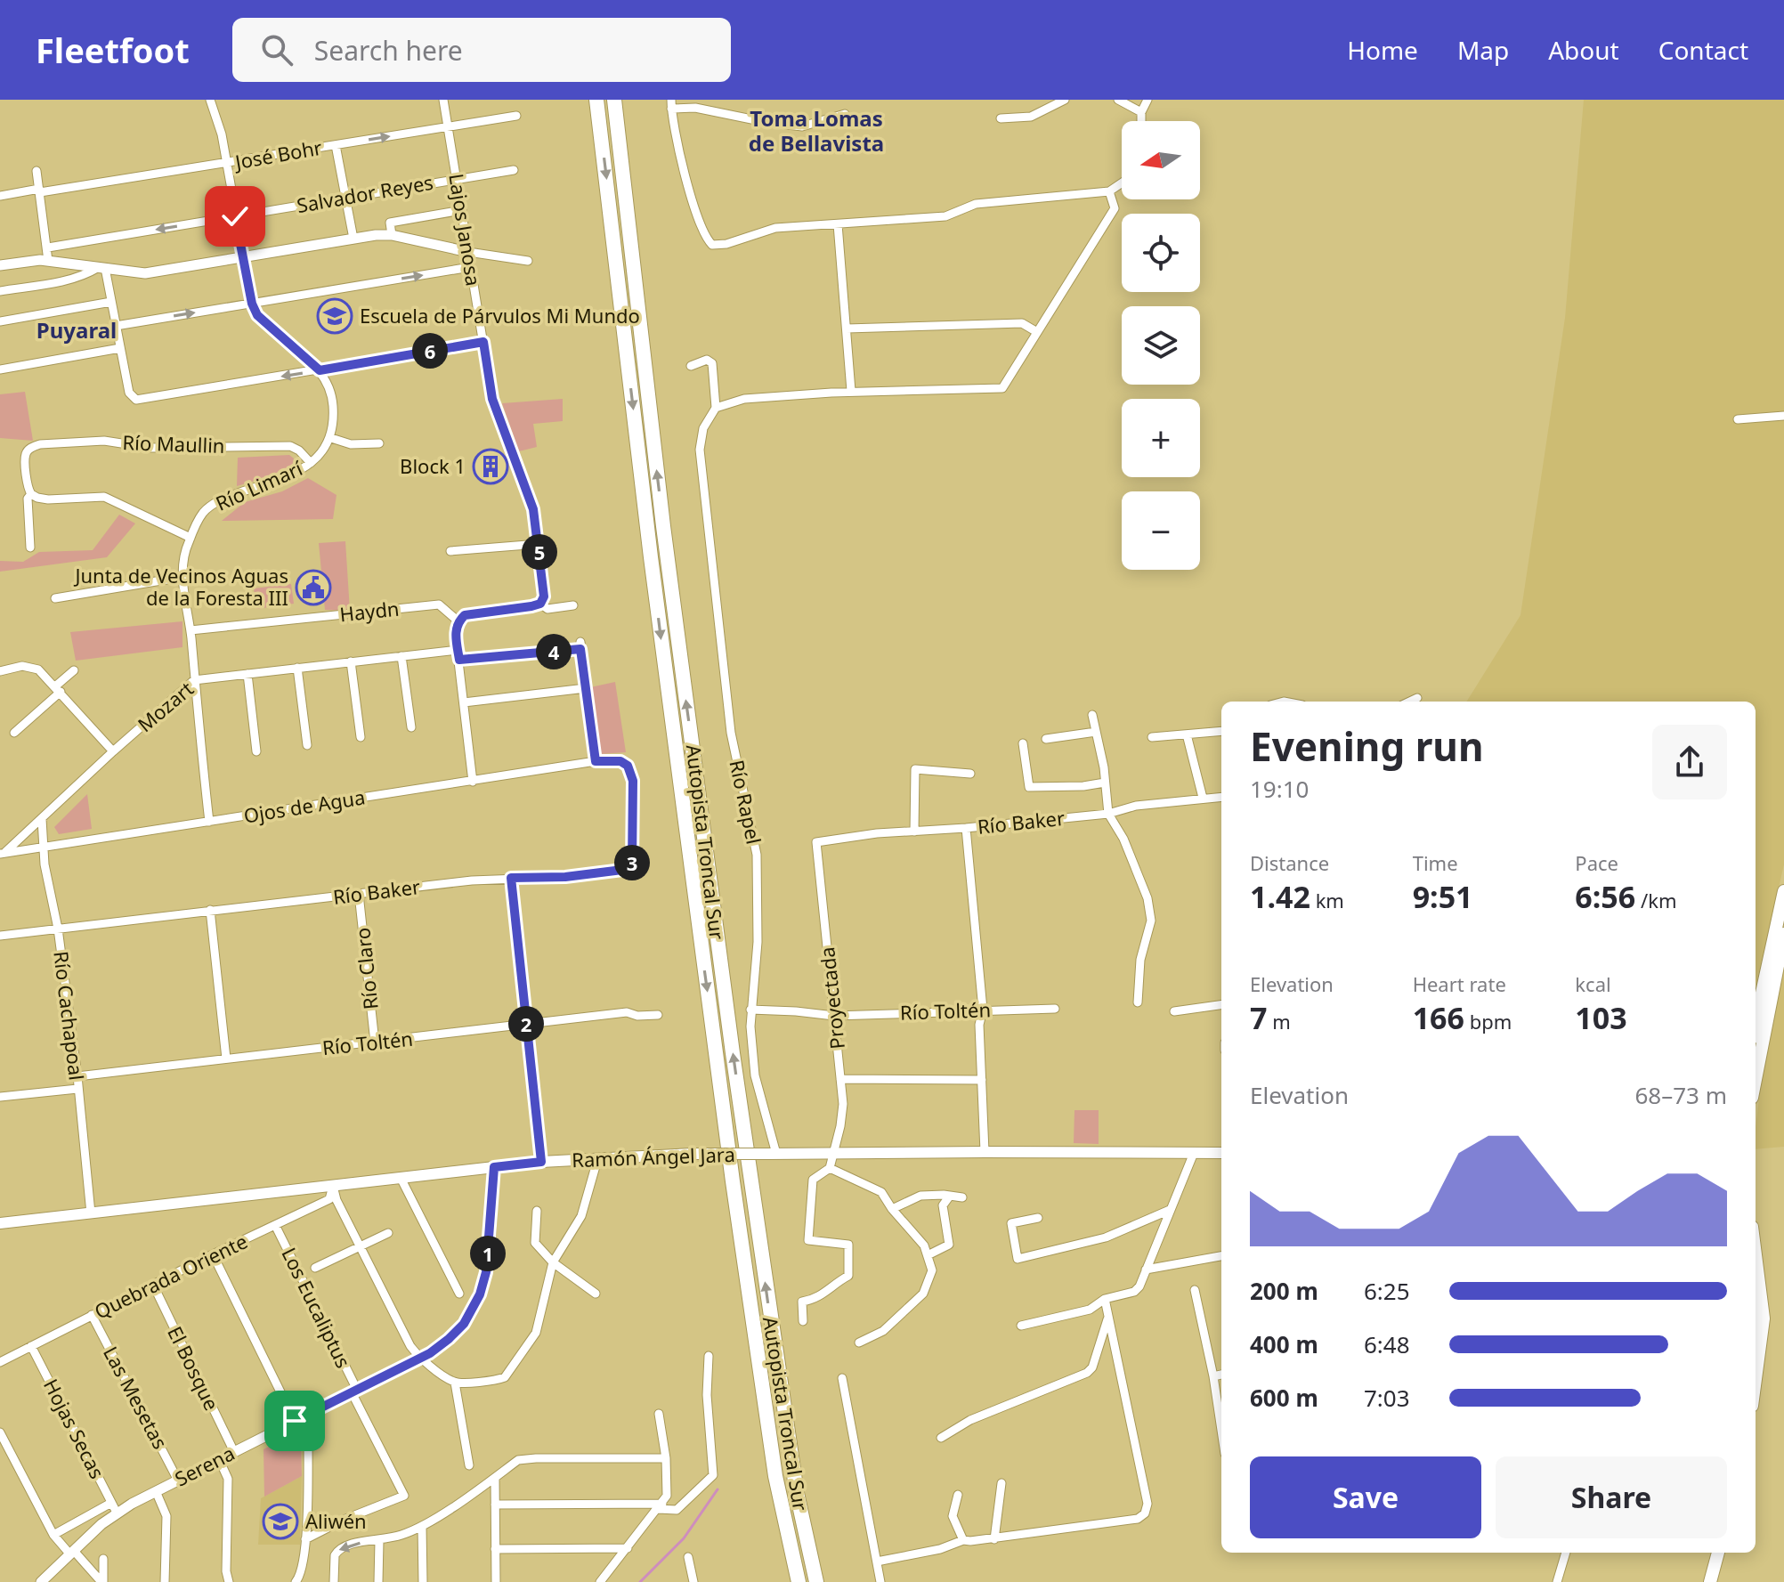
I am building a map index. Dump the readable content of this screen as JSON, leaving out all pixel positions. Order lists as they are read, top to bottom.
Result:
{
  "streets": {
    "highway": ["Autopista Troncal Sur"],
    "main road": ["Ramón Ángel Jara"],
    "street": [
      "José Bohr",
      "Salvador Reyes",
      "Lajos Janosa",
      "Río Maullin",
      "Río Limarí",
      "Haydn",
      "Mozart",
      "Río Rapel",
      "Ojos de Agua",
      "Río Baker",
      "Río Claro",
      "Proyectada",
      "Río Toltén",
      "Río Cachapoal",
      "Quebrada Oriente",
      "Los Eucaliptus",
      "El Bosque",
      "Las Mesetas",
      "Hojas Secas",
      "Serena"
    ]
  },
  "crossings": [
    ["José Bohr", "Lajos Janosa"],
    ["Salvador Reyes", "Lajos Janosa"],
    ["Río Maullin", "Río Limarí"],
    ["Río Limarí", "Haydn"],
    ["Río Limarí", "Mozart"],
    ["Río Limarí", "Ojos de Agua"],
    ["Mozart", "Ojos de Agua"],
    ["Mozart", "Río Cachapoal"],
    ["Río Rapel", "Río Toltén"],
    ["Río Rapel", "Ramón Ángel Jara"],
    ["Ojos de Agua", "Río Baker"],
    ["Ojos de Agua", "Río Cachapoal"],
    ["Río Baker", "Río Claro"],
    ["Río Baker", "Proyectada"],
    ["Río Baker", "Río Cachapoal"],
    ["Río Claro", "Río Toltén"],
    ["Proyectada", "Río Toltén"],
    ["Proyectada", "Ramón Ángel Jara"],
    ["Río Toltén", "Río Cachapoal"],
    ["Río Cachapoal", "Ramón Ángel Jara"],
    ["Ramón Ángel Jara", "Quebrada Oriente"],
    ["Ramón Ángel Jara", "Serena"],
    ["Quebrada Oriente", "Los Eucaliptus"],
    ["Quebrada Oriente", "El Bosque"],
    ["Quebrada Oriente", "Las Mesetas"],
    ["Quebrada Oriente", "Hojas Secas"],
    ["Los Eucaliptus", "Serena"],
    ["El Bosque", "Serena"],
    ["Las Mesetas", "Serena"],
    ["Hojas Secas", "Serena"]
  ],
  "districts": ["Toma Lomas de Bellavista", "Puyaral"],
  "places": {
    "school or university": ["Escuela de Párvulos Mi Mundo", "Aliwén"],
    "building": ["Block 1"],
    "public building": ["Junta de Vecinos Aguas de la Foresta III"]
  },
  "north": "left",
  "page": {
    "header": "Fleetfoot",
    "search": "Search here",
    "nav": [
      "Home",
      "Map",
      "About",
      "Contact"
    ],
    "map_buttons": ["+", "−"],
    "pins": [
      "6",
      "5",
      "4",
      "3",
      "2",
      "1"
    ],
    "heading": ["Evening run", "19:10"],
    "stats": [
      ["Distance", "1.42 km"],
      ["Time", "9:51"],
      ["Pace", "6:56 /km"],
      ["Elevation", "7 m"],
      ["Heart rate", "166 bpm"],
      ["kcal", "103"]
    ],
    "chart": ["Elevation", "68–73 m"],
    "list": [
      {
        "name": "200 m",
        "note": "6:25"
      },
      {
        "name": "400 m",
        "note": "6:48"
      },
      {
        "name": "600 m",
        "note": "7:03"
      }
    ],
    "buttons": ["Save", "Share"]
  }
}
